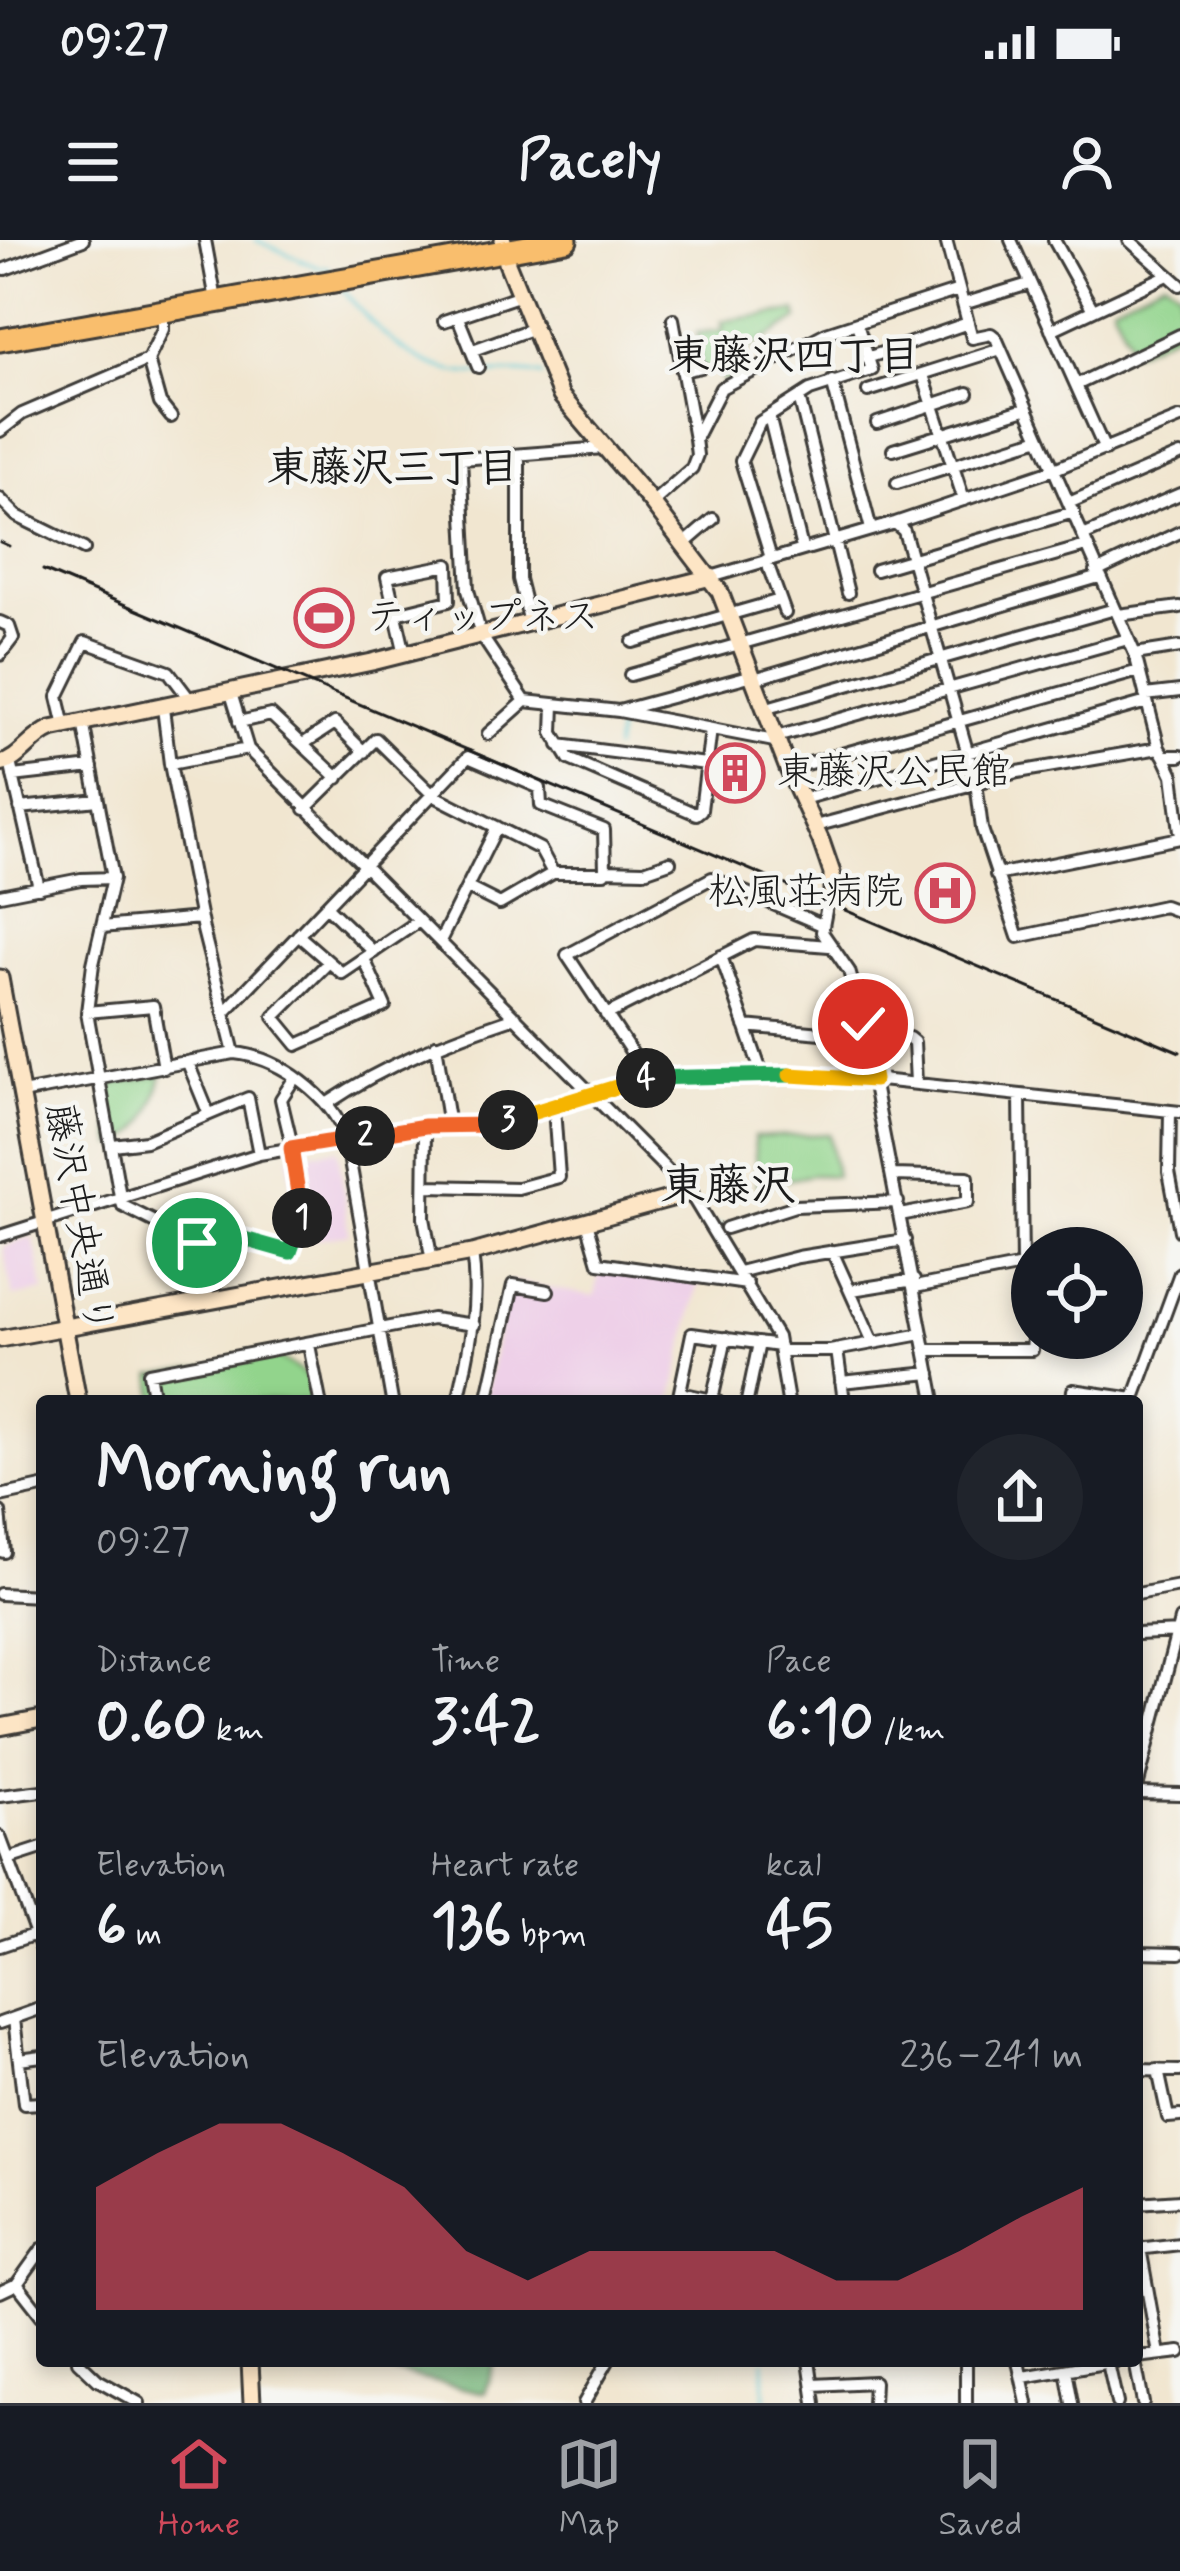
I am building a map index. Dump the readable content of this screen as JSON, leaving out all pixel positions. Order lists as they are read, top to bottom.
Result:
{
  "streets": {
    "street": ["藤沢中央通り"]
  },
  "districts": ["東藤沢四丁目", "東藤沢三丁目", "東藤沢"],
  "places": {
    "sports": ["ティップネス"],
    "building": ["東藤沢公民館"],
    "hospital": ["松風荘病院"]
  },
  "page": {
    "status": "09:27",
    "header": "Pacely",
    "pins": [
      "4",
      "3",
      "2",
      "1"
    ],
    "heading": ["Morning run", "09:27"],
    "stats": [
      ["Distance", "0.60 km"],
      ["Time", "3:42"],
      ["Pace", "6:10 /km"],
      ["Elevation", "6 m"],
      ["Heart rate", "136 bpm"],
      ["kcal", "45"]
    ],
    "chart": ["Elevation", "236–241 m"],
    "tabs": ["Home", "Map", "Saved"]
  }
}
